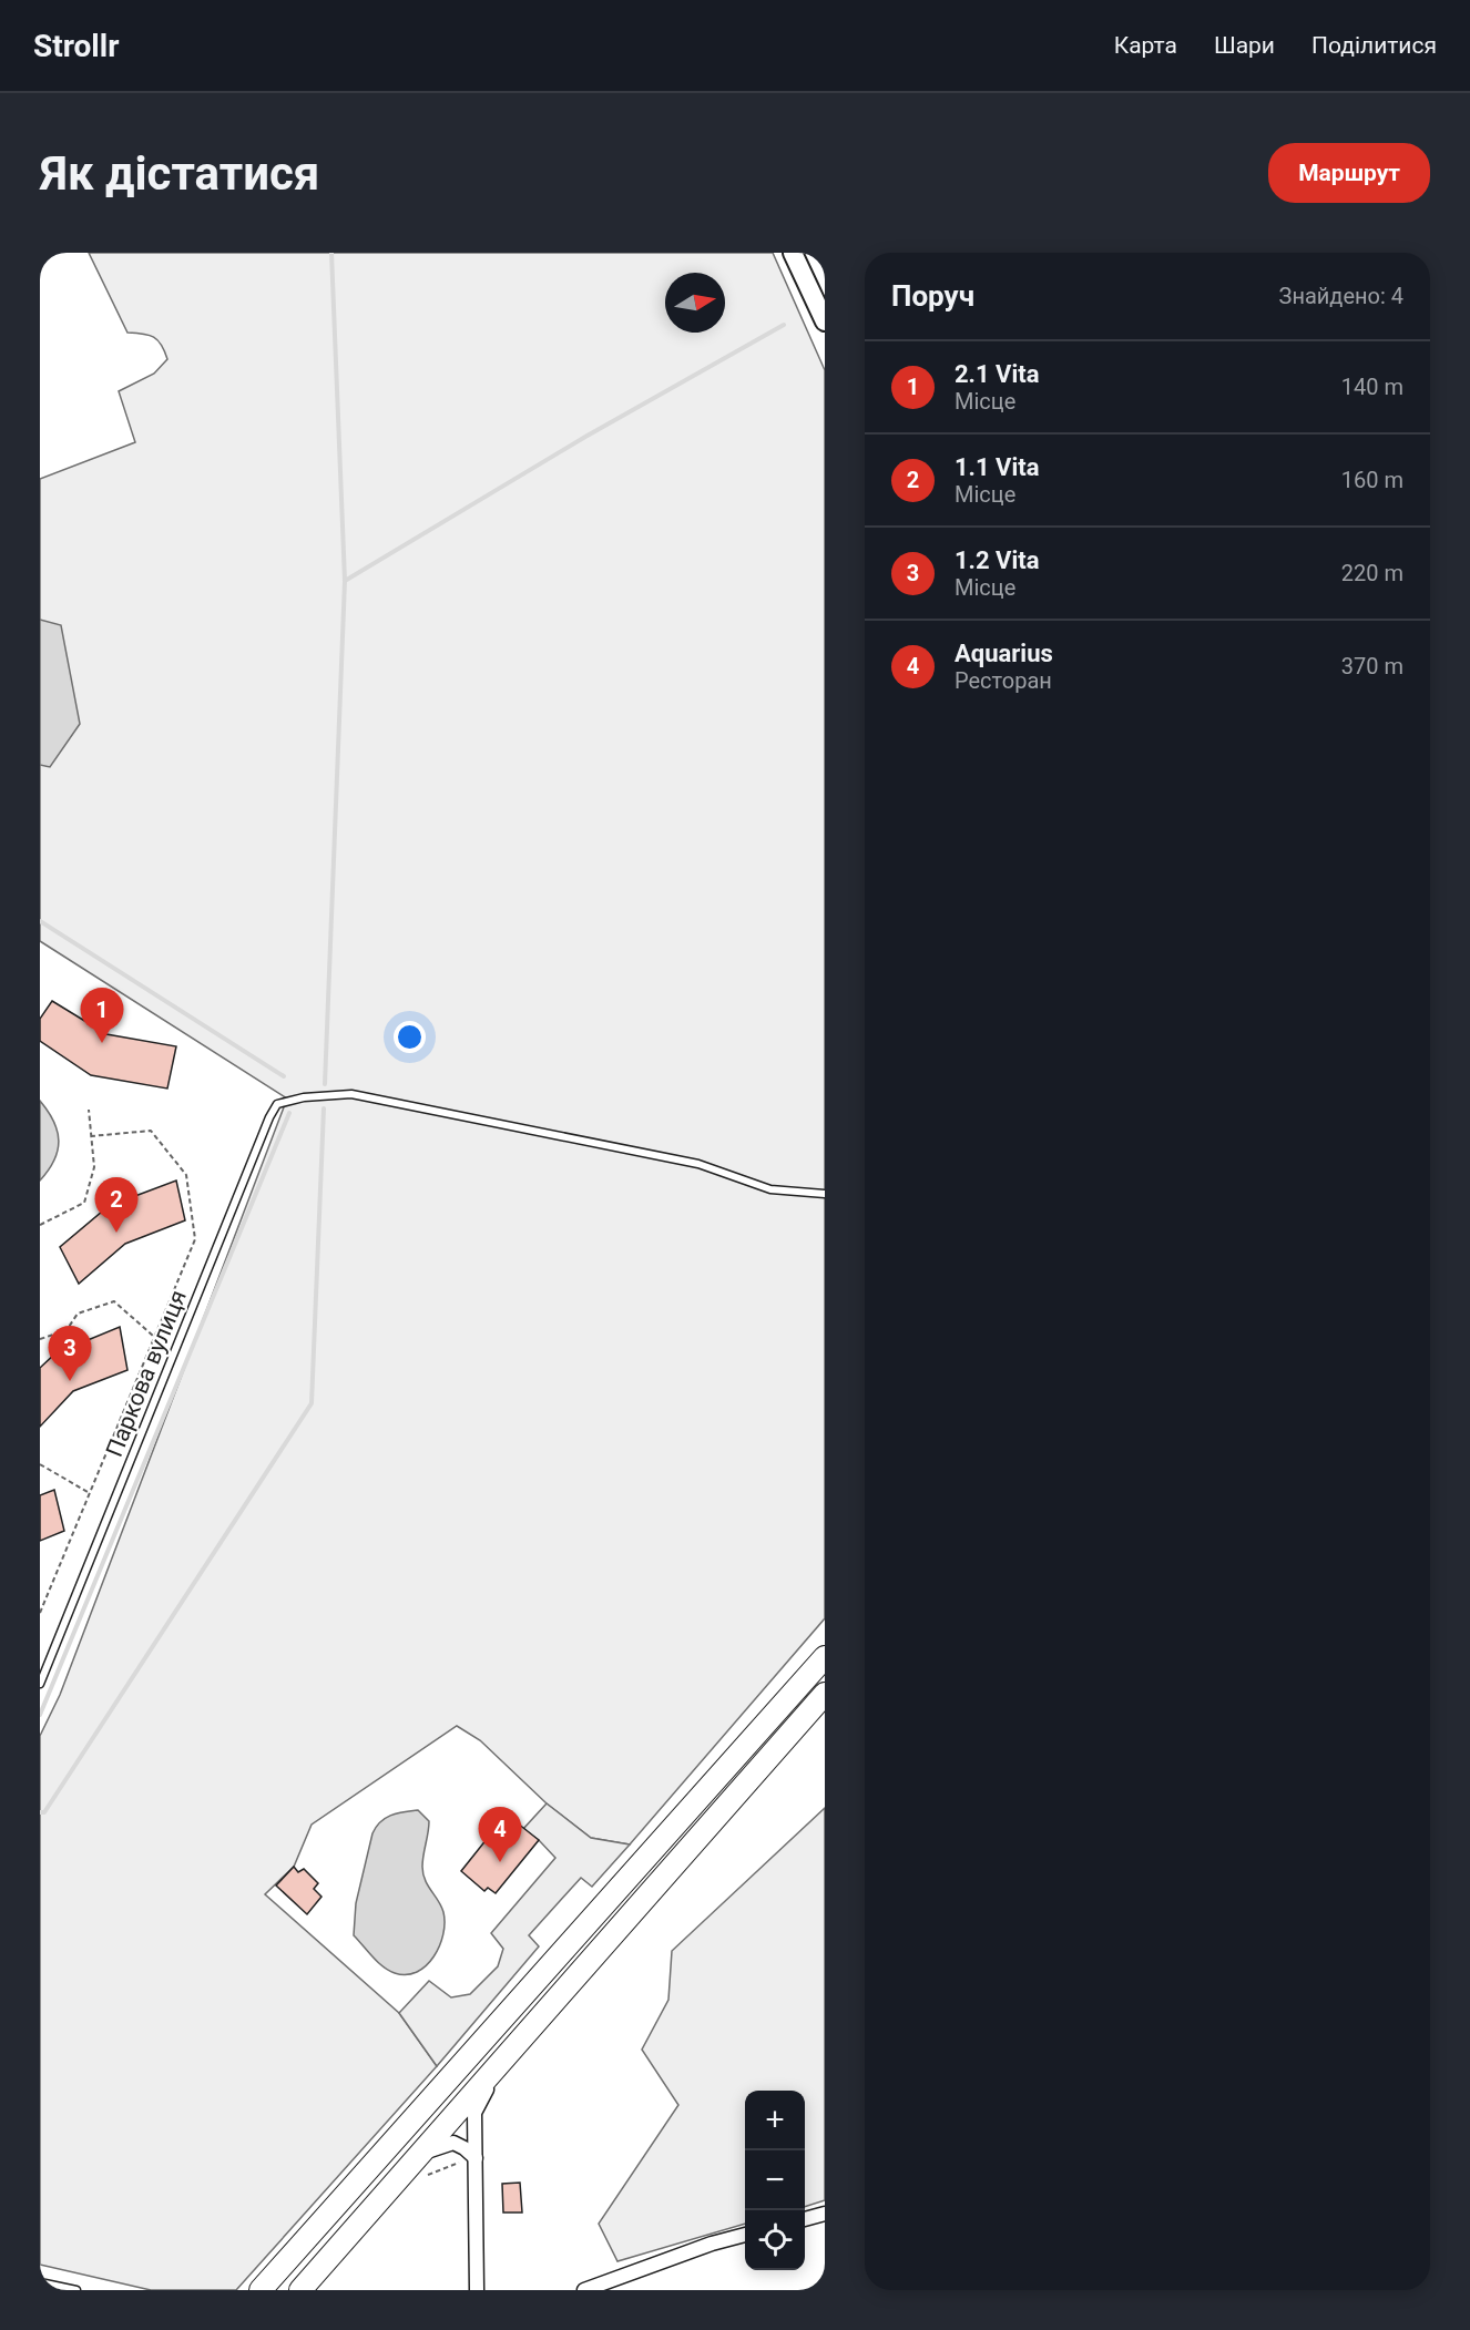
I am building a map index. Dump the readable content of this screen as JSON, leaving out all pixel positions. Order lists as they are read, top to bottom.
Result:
{
  "streets": {
    "lane": ["Паркова вулиця"]
  },
  "north": "right",
  "page": {
    "header": "Strollr",
    "nav": ["Карта", "Шари", "Поділитися"],
    "buttons": "Маршрут",
    "title": "Як дістатися",
    "heading": ["Поруч", "Знайдено: 4"],
    "list": [
      {
        "mark": "1",
        "name": "2.1 Vita",
        "note": "Місце",
        "value": "140 m"
      },
      {
        "mark": "2",
        "name": "1.1 Vita",
        "note": "Місце",
        "value": "160 m"
      },
      {
        "mark": "3",
        "name": "1.2 Vita",
        "note": "Місце",
        "value": "220 m"
      },
      {
        "mark": "4",
        "name": "Aquarius",
        "note": "Ресторан",
        "value": "370 m"
      }
    ],
    "pins": [
      "1",
      "2",
      "3",
      "4"
    ],
    "map_buttons": ["+", "−"]
  }
}
